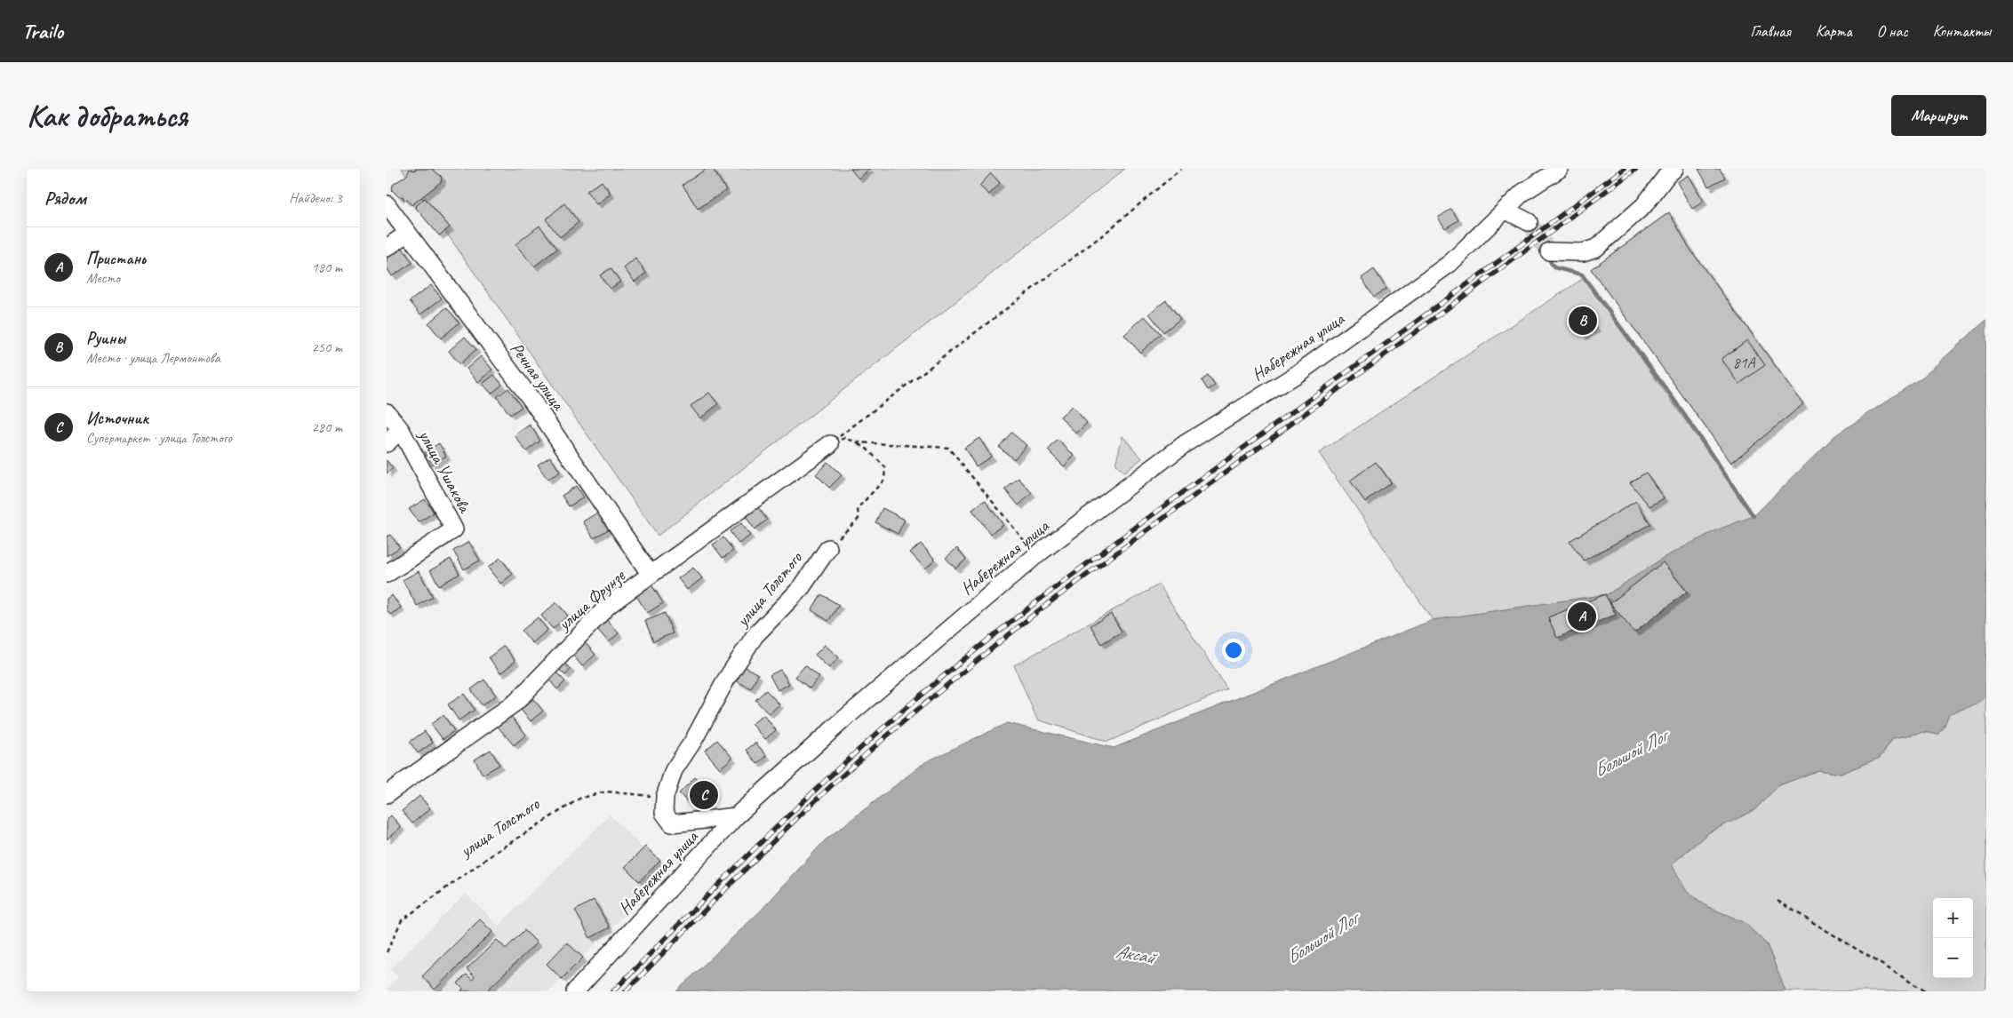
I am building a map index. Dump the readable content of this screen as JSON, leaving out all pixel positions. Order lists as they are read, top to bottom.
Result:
{
  "streets": {
    "street": [
      "Набережная улица",
      "Речная улица",
      "улица Ушакова",
      "улица Толстого",
      "улица Фрунзе"
    ]
  },
  "crossings": [
    ["Набережная улица", "улица Толстого"],
    ["Речная улица", "улица Фрунзе"]
  ],
  "water": ["Большой Лог", "Аксай"],
  "house_numbers": ["81А"],
  "page": {
    "header": "Trailo",
    "nav": [
      "Главная",
      "Карта",
      "О нас",
      "Контакты"
    ],
    "buttons": "Маршрут",
    "title": "Как добраться",
    "heading": ["Рядом", "Найдено: 3"],
    "list": [
      {
        "mark": "A",
        "name": "Пристань",
        "note": "Место",
        "value": "180 m"
      },
      {
        "mark": "B",
        "name": "Руины",
        "note": "Место · улица Лермонтова",
        "value": "250 m"
      },
      {
        "mark": "C",
        "name": "Источник",
        "note": "Супермаркет · улица Толстого",
        "value": "280 m"
      }
    ],
    "pins": ["B", "A", "C"],
    "map_buttons": ["+", "−"]
  }
}
